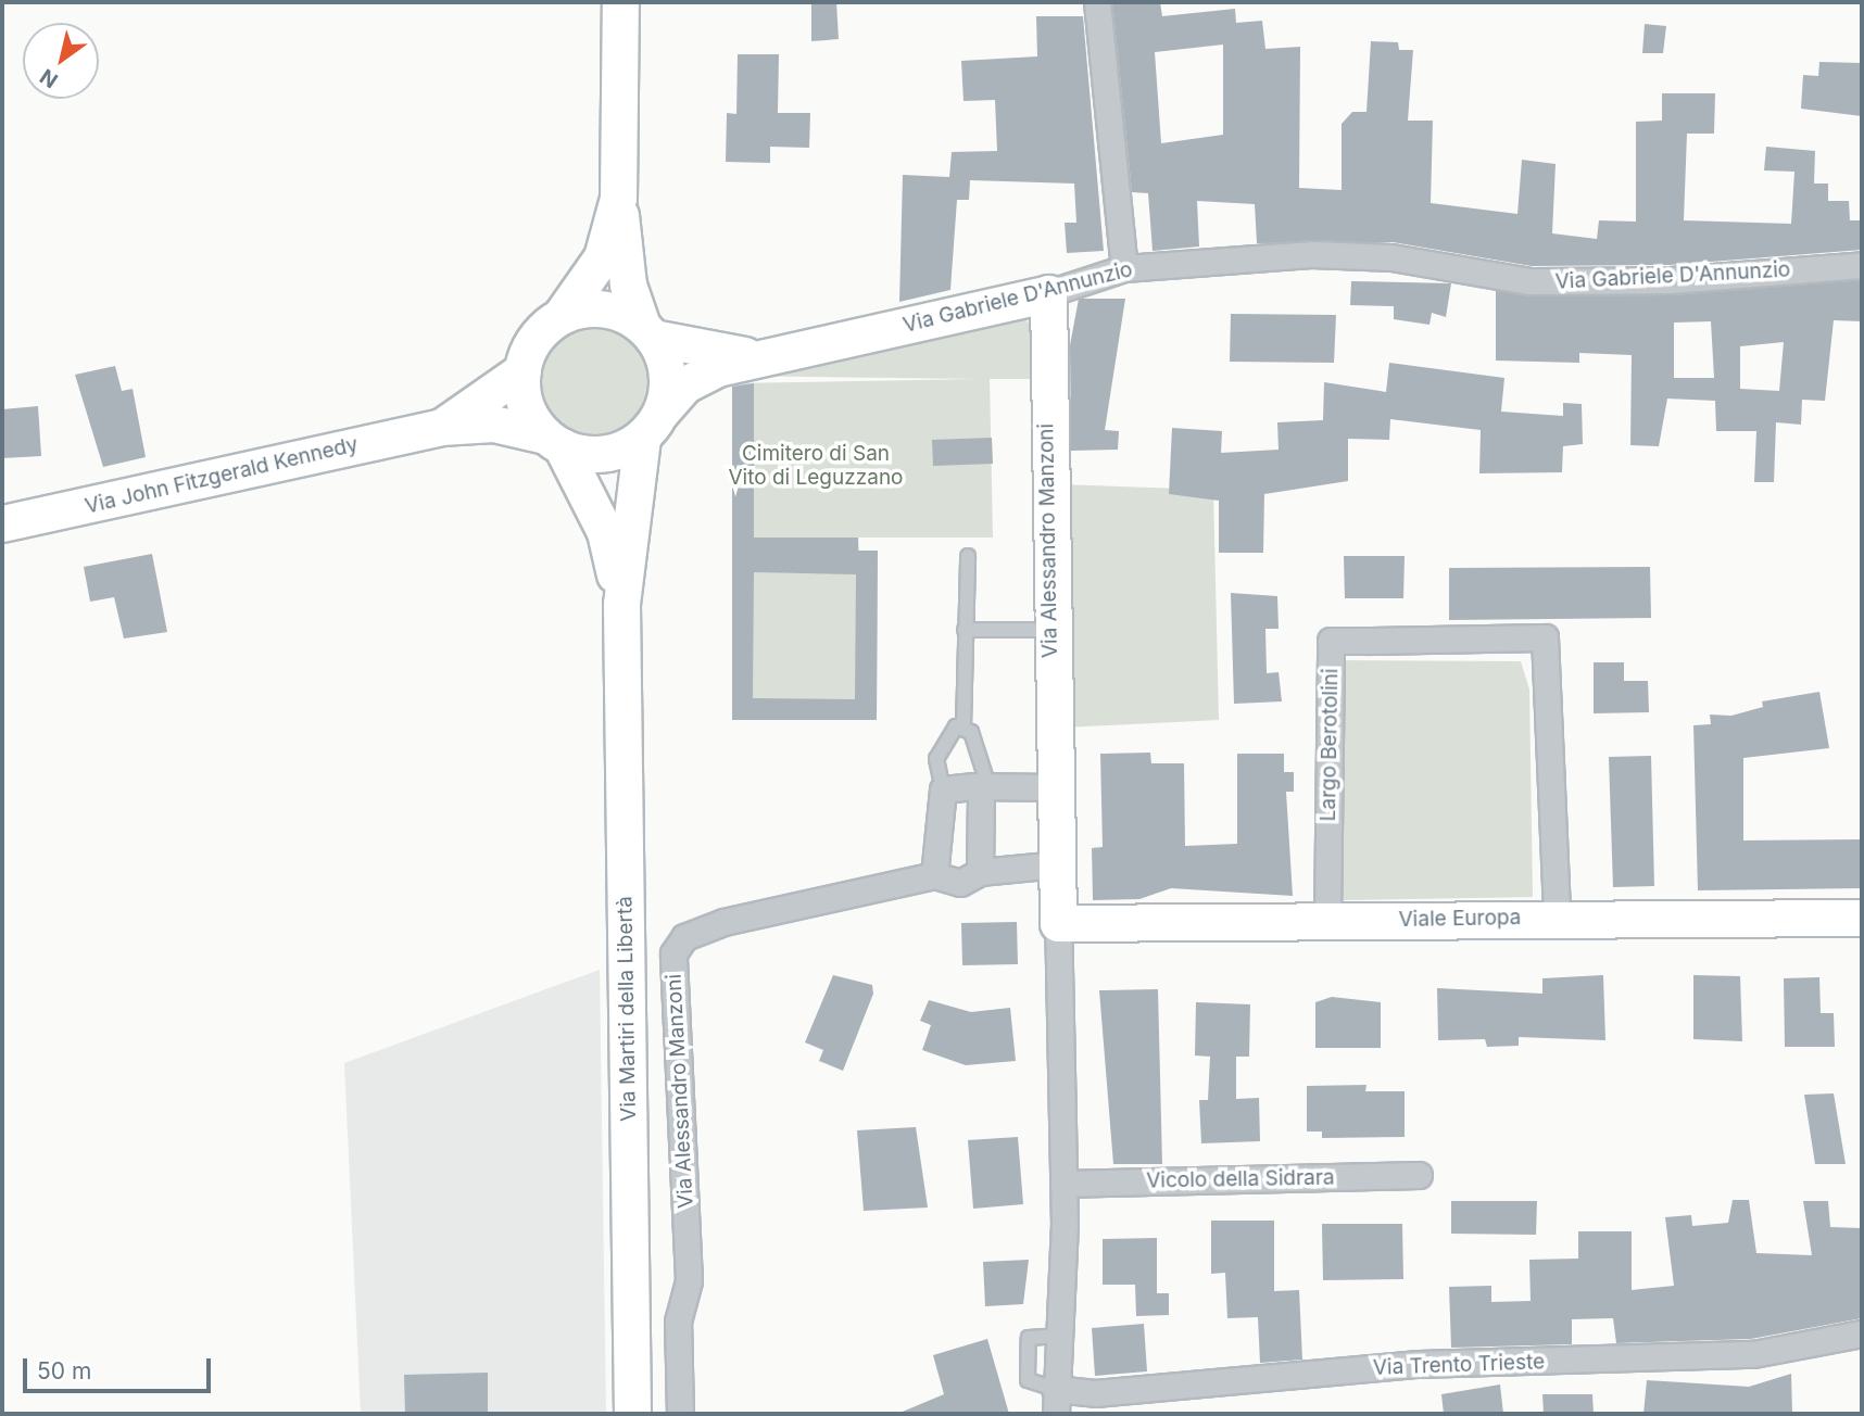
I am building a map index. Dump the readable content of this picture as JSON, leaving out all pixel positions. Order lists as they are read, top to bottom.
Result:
{
  "streets": {
    "main road": [
      "Via Gabriele D'Annunzio",
      "Via John Fitzgerald Kennedy",
      "Via Alessandro Manzoni",
      "Viale Europa",
      "Via Martiri della Libertà"
    ],
    "street": ["Largo Berotolini", "Vicolo della Sidrara", "Via Trento Trieste"]
  },
  "crossings": [
    ["Via Gabriele D'Annunzio", "Via John Fitzgerald Kennedy"],
    ["Via Gabriele D'Annunzio", "Via Alessandro Manzoni"],
    ["Via Gabriele D'Annunzio", "Via Martiri della Libertà"],
    ["Via John Fitzgerald Kennedy", "Via Martiri della Libertà"],
    ["Via Alessandro Manzoni", "Viale Europa"],
    ["Via Alessandro Manzoni", "Vicolo della Sidrara"],
    ["Via Alessandro Manzoni", "Via Trento Trieste"],
    ["Largo Berotolini", "Viale Europa"]
  ],
  "parks": ["Cimitero di San Vito di Leguzzano"],
  "scale_bar": "50 m",
  "north": "bottom left"
}
